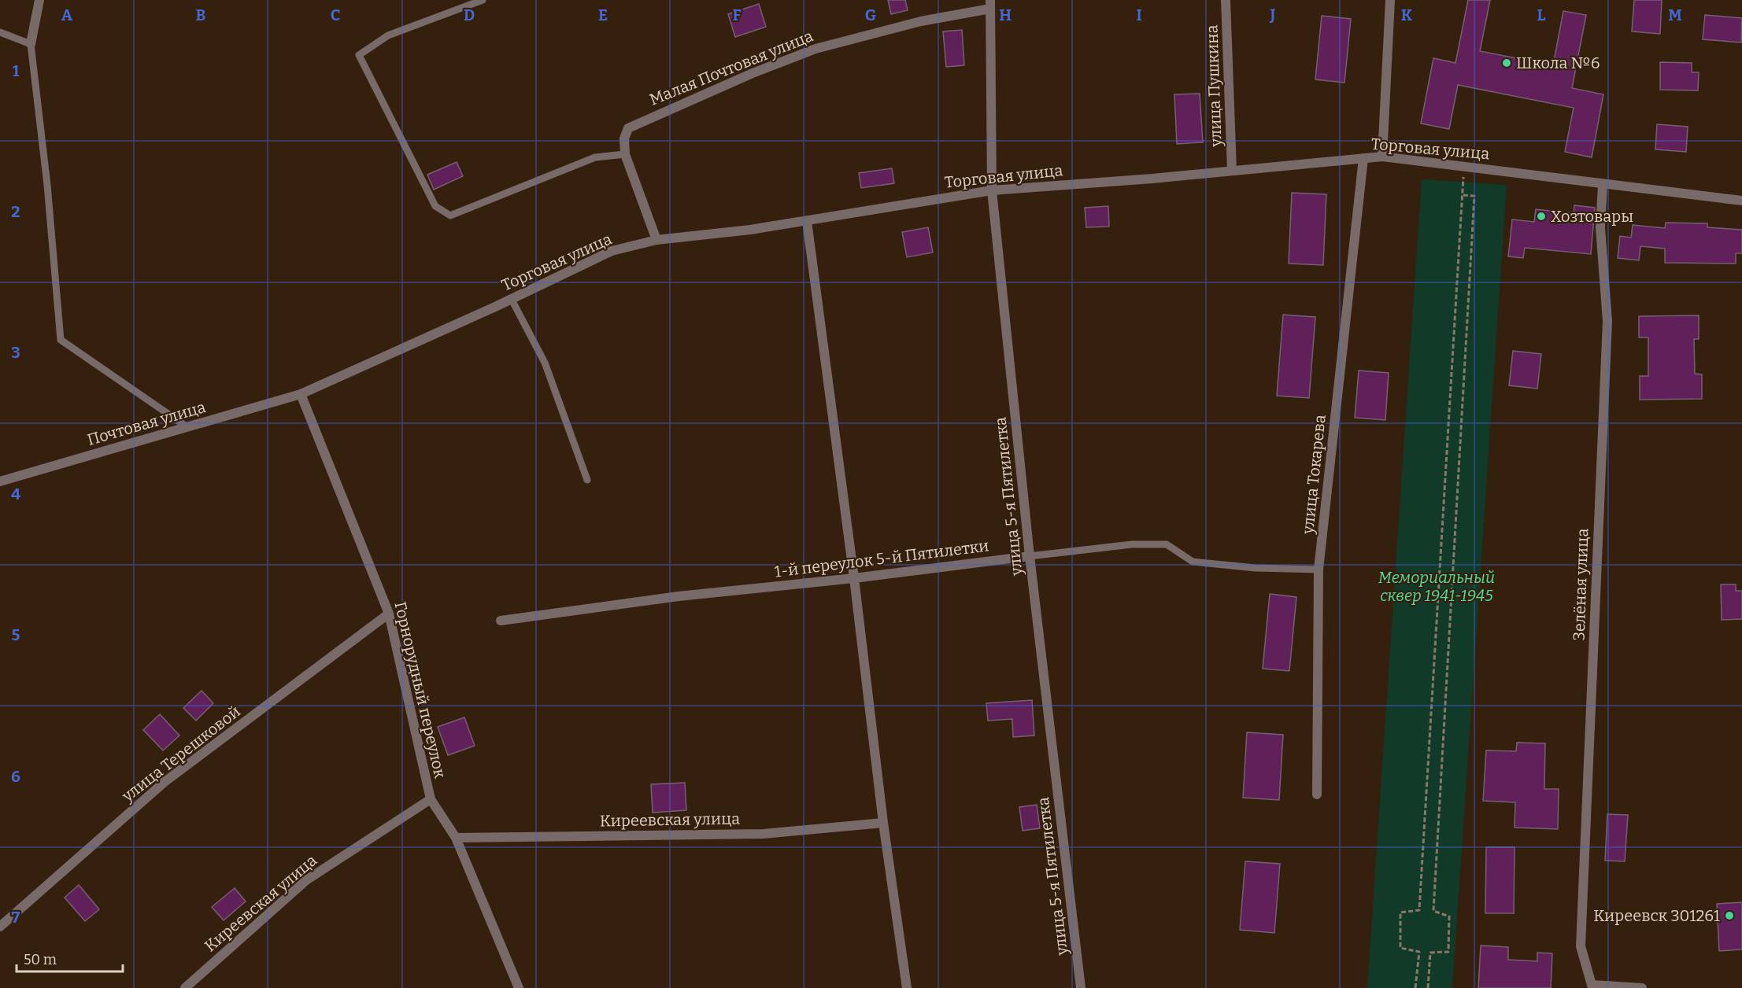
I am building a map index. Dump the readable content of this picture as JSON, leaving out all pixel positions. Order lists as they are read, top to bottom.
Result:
{
  "streets": {
    "street": [
      "Малая Почтовая улица",
      "улица Пушкина",
      "Торговая улица",
      "Почтовая улица",
      "улица Токарева",
      "улица 5-я Пятилетка",
      "1-й переулок 5-й Пятилетки",
      "Зелёная улица",
      "Горнорудный переулок",
      "улица Терешковой",
      "Киреевская улица"
    ]
  },
  "crossings": [
    ["Малая Почтовая улица", "Торговая улица"],
    ["Малая Почтовая улица", "улица 5-я Пятилетка"],
    ["улица Пушкина", "Торговая улица"],
    ["Торговая улица", "Почтовая улица"],
    ["Торговая улица", "улица Токарева"],
    ["Торговая улица", "улица 5-я Пятилетка"],
    ["Торговая улица", "Зелёная улица"],
    ["Торговая улица", "Горнорудный переулок"],
    ["Почтовая улица", "Горнорудный переулок"],
    ["улица Токарева", "1-й переулок 5-й Пятилетки"],
    ["улица 5-я Пятилетка", "1-й переулок 5-й Пятилетки"],
    ["Горнорудный переулок", "улица Терешковой"],
    ["Горнорудный переулок", "Киреевская улица"]
  ],
  "parks": ["Мемориальный сквер 1941-1945"],
  "places": ["Школа №6", "Хозтовары", "Киреевск 301261"],
  "scale_bar": "50 m",
  "grid": {
    "columns": [
      "A",
      "B",
      "C",
      "D",
      "E",
      "F",
      "G",
      "H",
      "I",
      "J",
      "K",
      "L",
      "M"
    ],
    "rows": [
      "1",
      "2",
      "3",
      "4",
      "5",
      "6",
      "7"
    ]
  }
}
